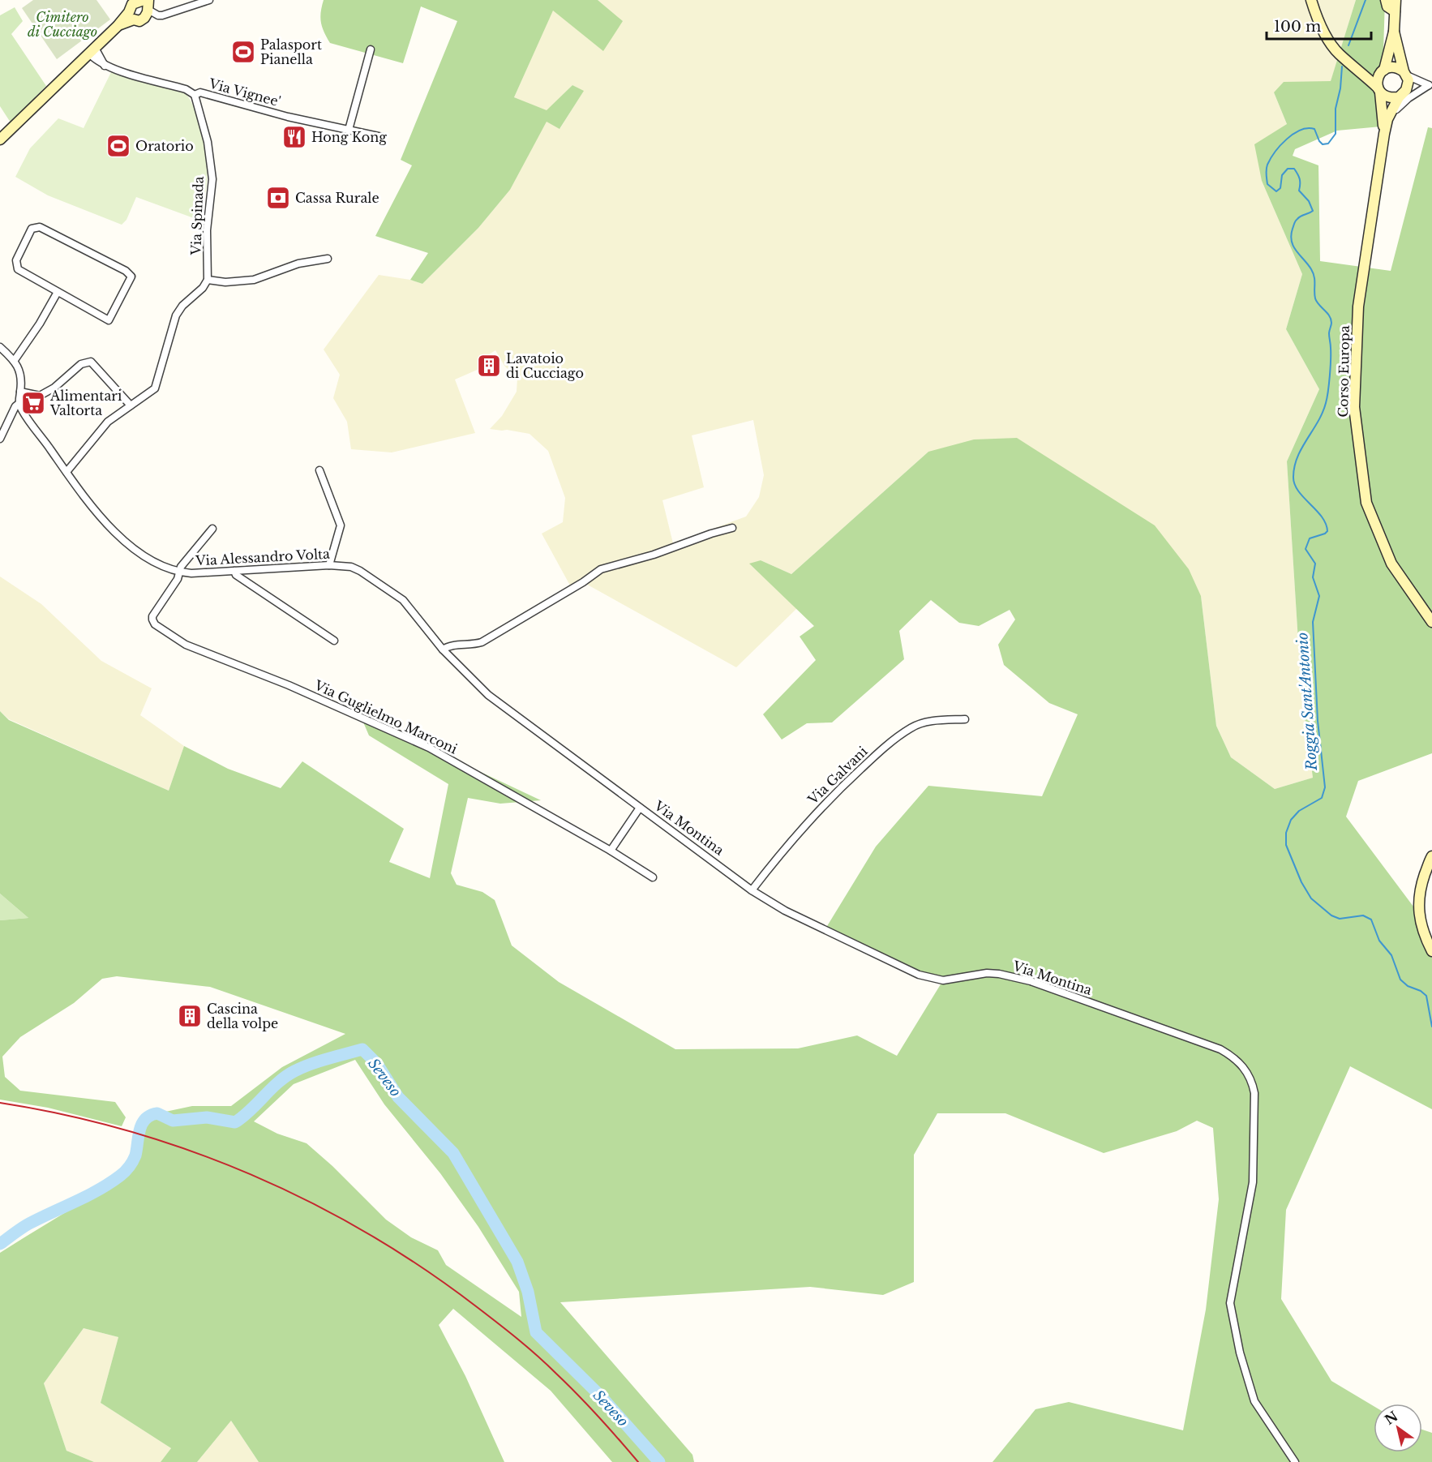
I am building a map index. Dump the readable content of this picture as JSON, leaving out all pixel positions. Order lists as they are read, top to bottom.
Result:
{
  "streets": {
    "main road": ["Corso Europa"],
    "street": [
      "Via Vignee'",
      "Via Spinada",
      "Via Alessandro Volta",
      "Via Guglielmo Marconi",
      "Via Galvani",
      "Via Montina"
    ]
  },
  "crossings": [
    ["Via Vignee'", "Via Spinada"],
    ["Via Alessandro Volta", "Via Guglielmo Marconi"],
    ["Via Alessandro Volta", "Via Montina"],
    ["Via Galvani", "Via Montina"]
  ],
  "water": ["Roggia Sant'Antonio", "Seveso"],
  "parks": ["Cimitero di Cucciago"],
  "places": {
    "sports": ["Palasport Pianella", "Oratorio"],
    "restaurant": ["Hong Kong"],
    "bank": ["Cassa Rurale"],
    "building": ["Lavatoio di Cucciago", "Cascina della volpe"],
    "supermarket": ["Alimentari Valtorta"]
  },
  "scale_bar": "100 m",
  "north": "top left"
}
